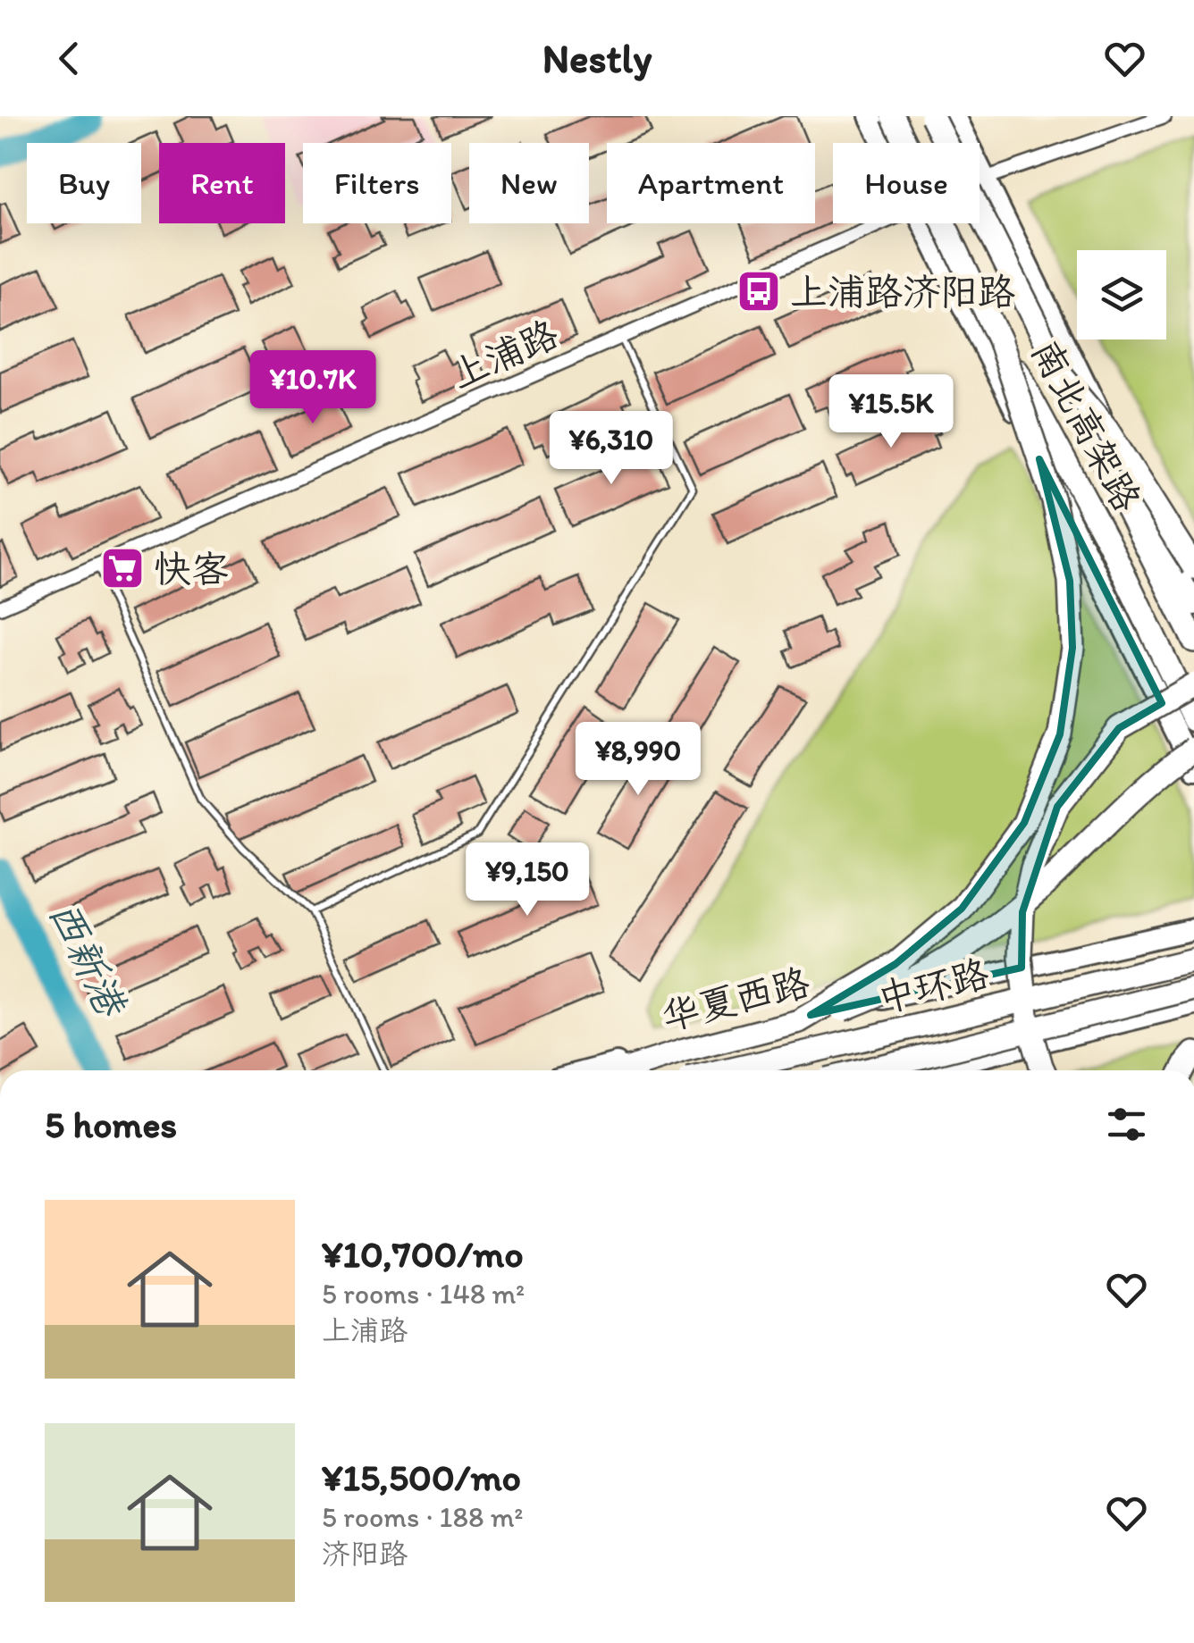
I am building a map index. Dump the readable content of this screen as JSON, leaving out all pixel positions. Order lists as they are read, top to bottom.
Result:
{
  "streets": {
    "highway": ["南北高架路", "中环路"],
    "main road": ["华夏西路"],
    "street": ["上浦路"]
  },
  "water": ["西新港"],
  "places": {
    "bus stop": ["上浦路济阳路"],
    "supermarket": ["快客"]
  },
  "page": {
    "header": "Nestly",
    "chip": [
      "Buy",
      "Rent",
      "Filters",
      "New",
      "Apartment",
      "House"
    ],
    "price": [
      "¥10.7K",
      "¥15.5K",
      "¥6,310",
      "¥8,990",
      "¥9,150"
    ],
    "heading": "5 homes",
    "list": [
      {
        "name": "¥10,700/mo",
        "note": "5 rooms · 148 m² · 上浦路"
      },
      {
        "name": "¥15,500/mo",
        "note": "5 rooms · 188 m² · 济阳路"
      }
    ]
  }
}
